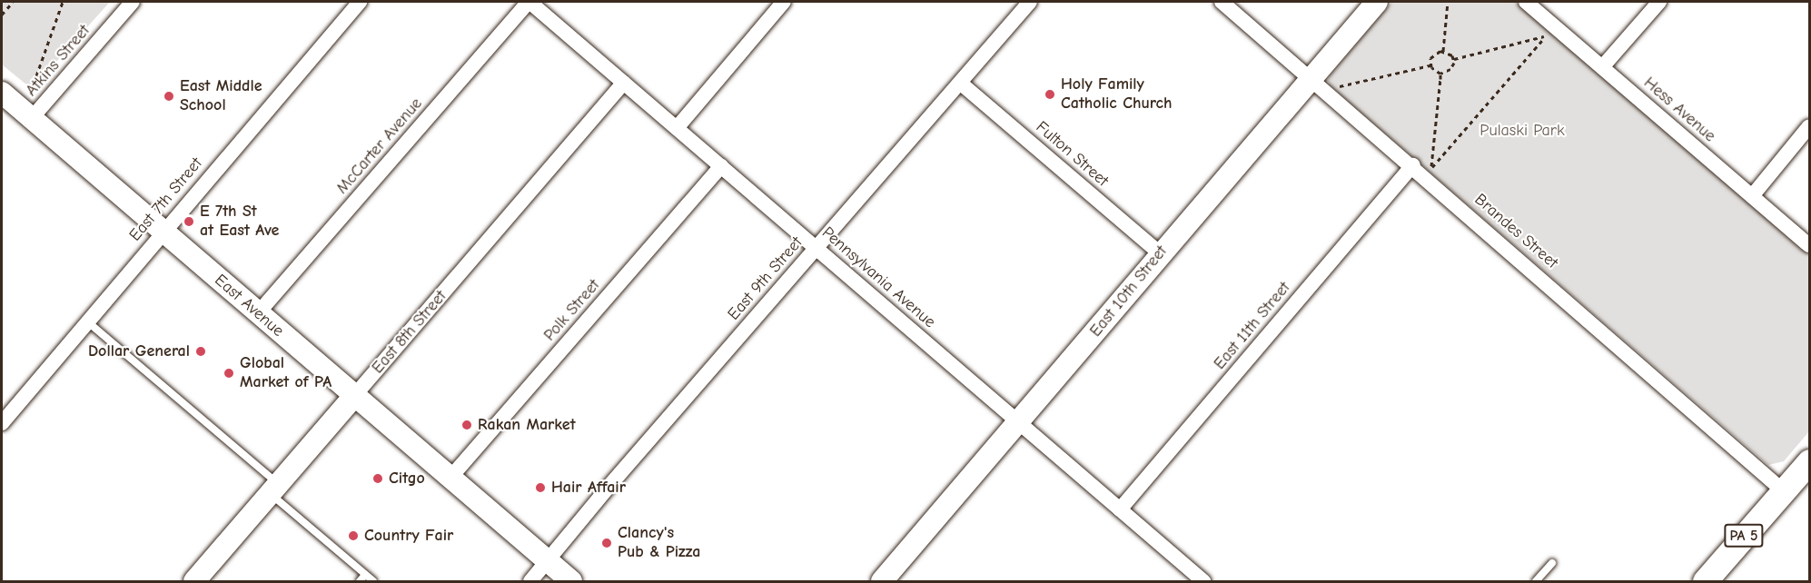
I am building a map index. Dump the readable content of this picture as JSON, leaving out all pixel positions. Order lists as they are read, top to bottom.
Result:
{
  "streets": {
    "main road": ["PA 5"],
    "street": [
      "Atkins Street",
      "Hess Avenue",
      "McCarter Avenue",
      "Fulton Street",
      "East 7th Street",
      "Brandes Street",
      "Pennsylvania Avenue",
      "East 9th Street",
      "East 10th Street",
      "East Avenue",
      "Polk Street",
      "East 11th Street",
      "East 8th Street"
    ]
  },
  "crossings": [
    ["Atkins Street", "East Avenue"],
    ["McCarter Avenue", "Pennsylvania Avenue"],
    ["McCarter Avenue", "East Avenue"],
    ["Fulton Street", "East 9th Street"],
    ["Fulton Street", "East 10th Street"],
    ["East 7th Street", "East Avenue"],
    ["Brandes Street", "East 10th Street"],
    ["Brandes Street", "East 11th Street"],
    ["Brandes Street", "PA 5"],
    ["Pennsylvania Avenue", "East 9th Street"],
    ["Pennsylvania Avenue", "East 10th Street"],
    ["Pennsylvania Avenue", "Polk Street"],
    ["Pennsylvania Avenue", "East 11th Street"],
    ["Pennsylvania Avenue", "East 8th Street"],
    ["East 9th Street", "East Avenue"],
    ["East Avenue", "Polk Street"],
    ["East Avenue", "East 8th Street"]
  ],
  "parks": ["Pulaski Park"],
  "places": [
    "Holy Family Catholic Church",
    "East Middle School",
    "E 7th St at East Ave",
    "Dollar General",
    "Global Market of PA",
    "Rakan Market",
    "Citgo",
    "Hair Affair",
    "Country Fair",
    "Clancy's Pub & Pizza"
  ]
}
